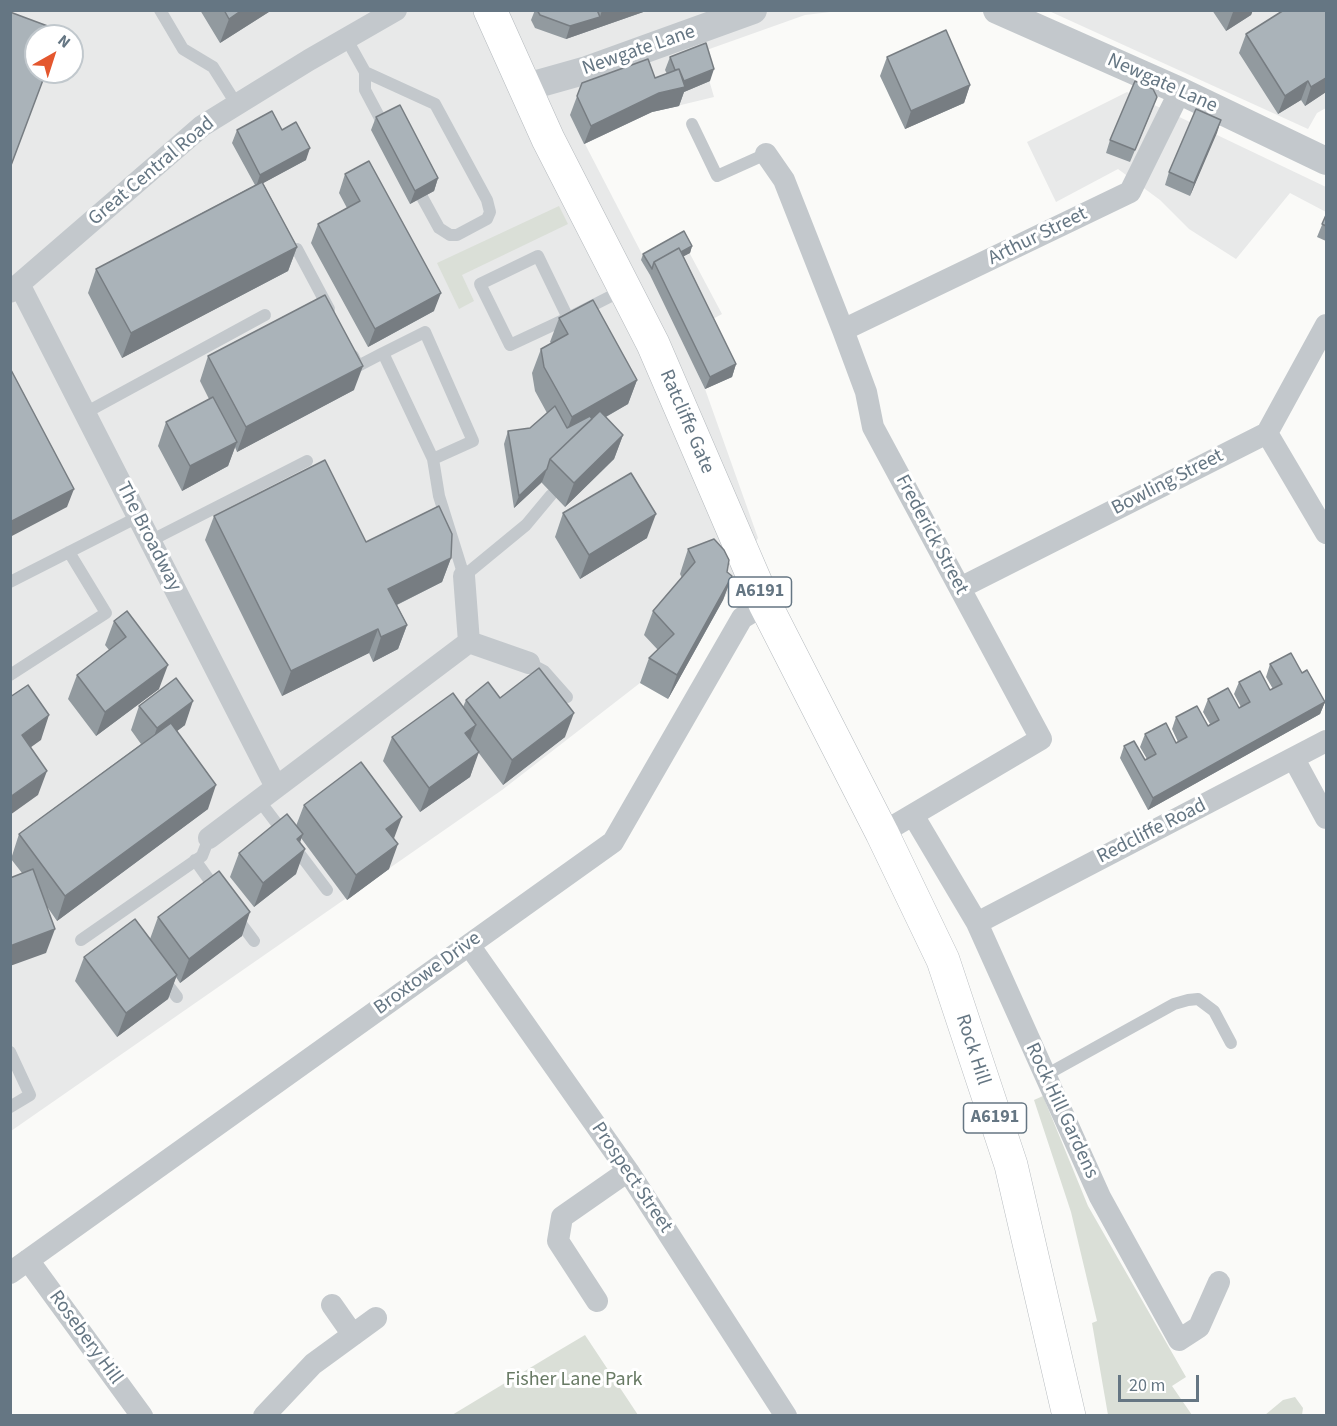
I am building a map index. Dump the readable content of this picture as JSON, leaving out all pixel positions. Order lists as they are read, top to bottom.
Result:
{
  "streets": {
    "main road": ["Ratcliffe Gate", "A6191", "Rock Hill"],
    "street": [
      "Newgate Lane",
      "Great Central Road",
      "Arthur Street",
      "Bowling Street",
      "Frederick Street",
      "The Broadway",
      "Redcliffe Road",
      "Broxtowe Drive",
      "Rock Hill Gardens",
      "Prospect Street",
      "Rosebery Hill"
    ]
  },
  "crossings": [
    ["Newgate Lane", "Arthur Street"],
    ["Newgate Lane", "Ratcliffe Gate"],
    ["Great Central Road", "The Broadway"],
    ["Arthur Street", "Frederick Street"],
    ["Ratcliffe Gate", "Frederick Street"],
    ["Ratcliffe Gate", "Broxtowe Drive"],
    ["Ratcliffe Gate", "Rock Hill"],
    ["Bowling Street", "Frederick Street"],
    ["Frederick Street", "Rock Hill"],
    ["Frederick Street", "Rock Hill Gardens"],
    ["Redcliffe Road", "Rock Hill Gardens"],
    ["Broxtowe Drive", "Prospect Street"],
    ["Broxtowe Drive", "Rosebery Hill"]
  ],
  "parks": ["Fisher Lane Park"],
  "scale_bar": "20 m",
  "north": "top right"
}
